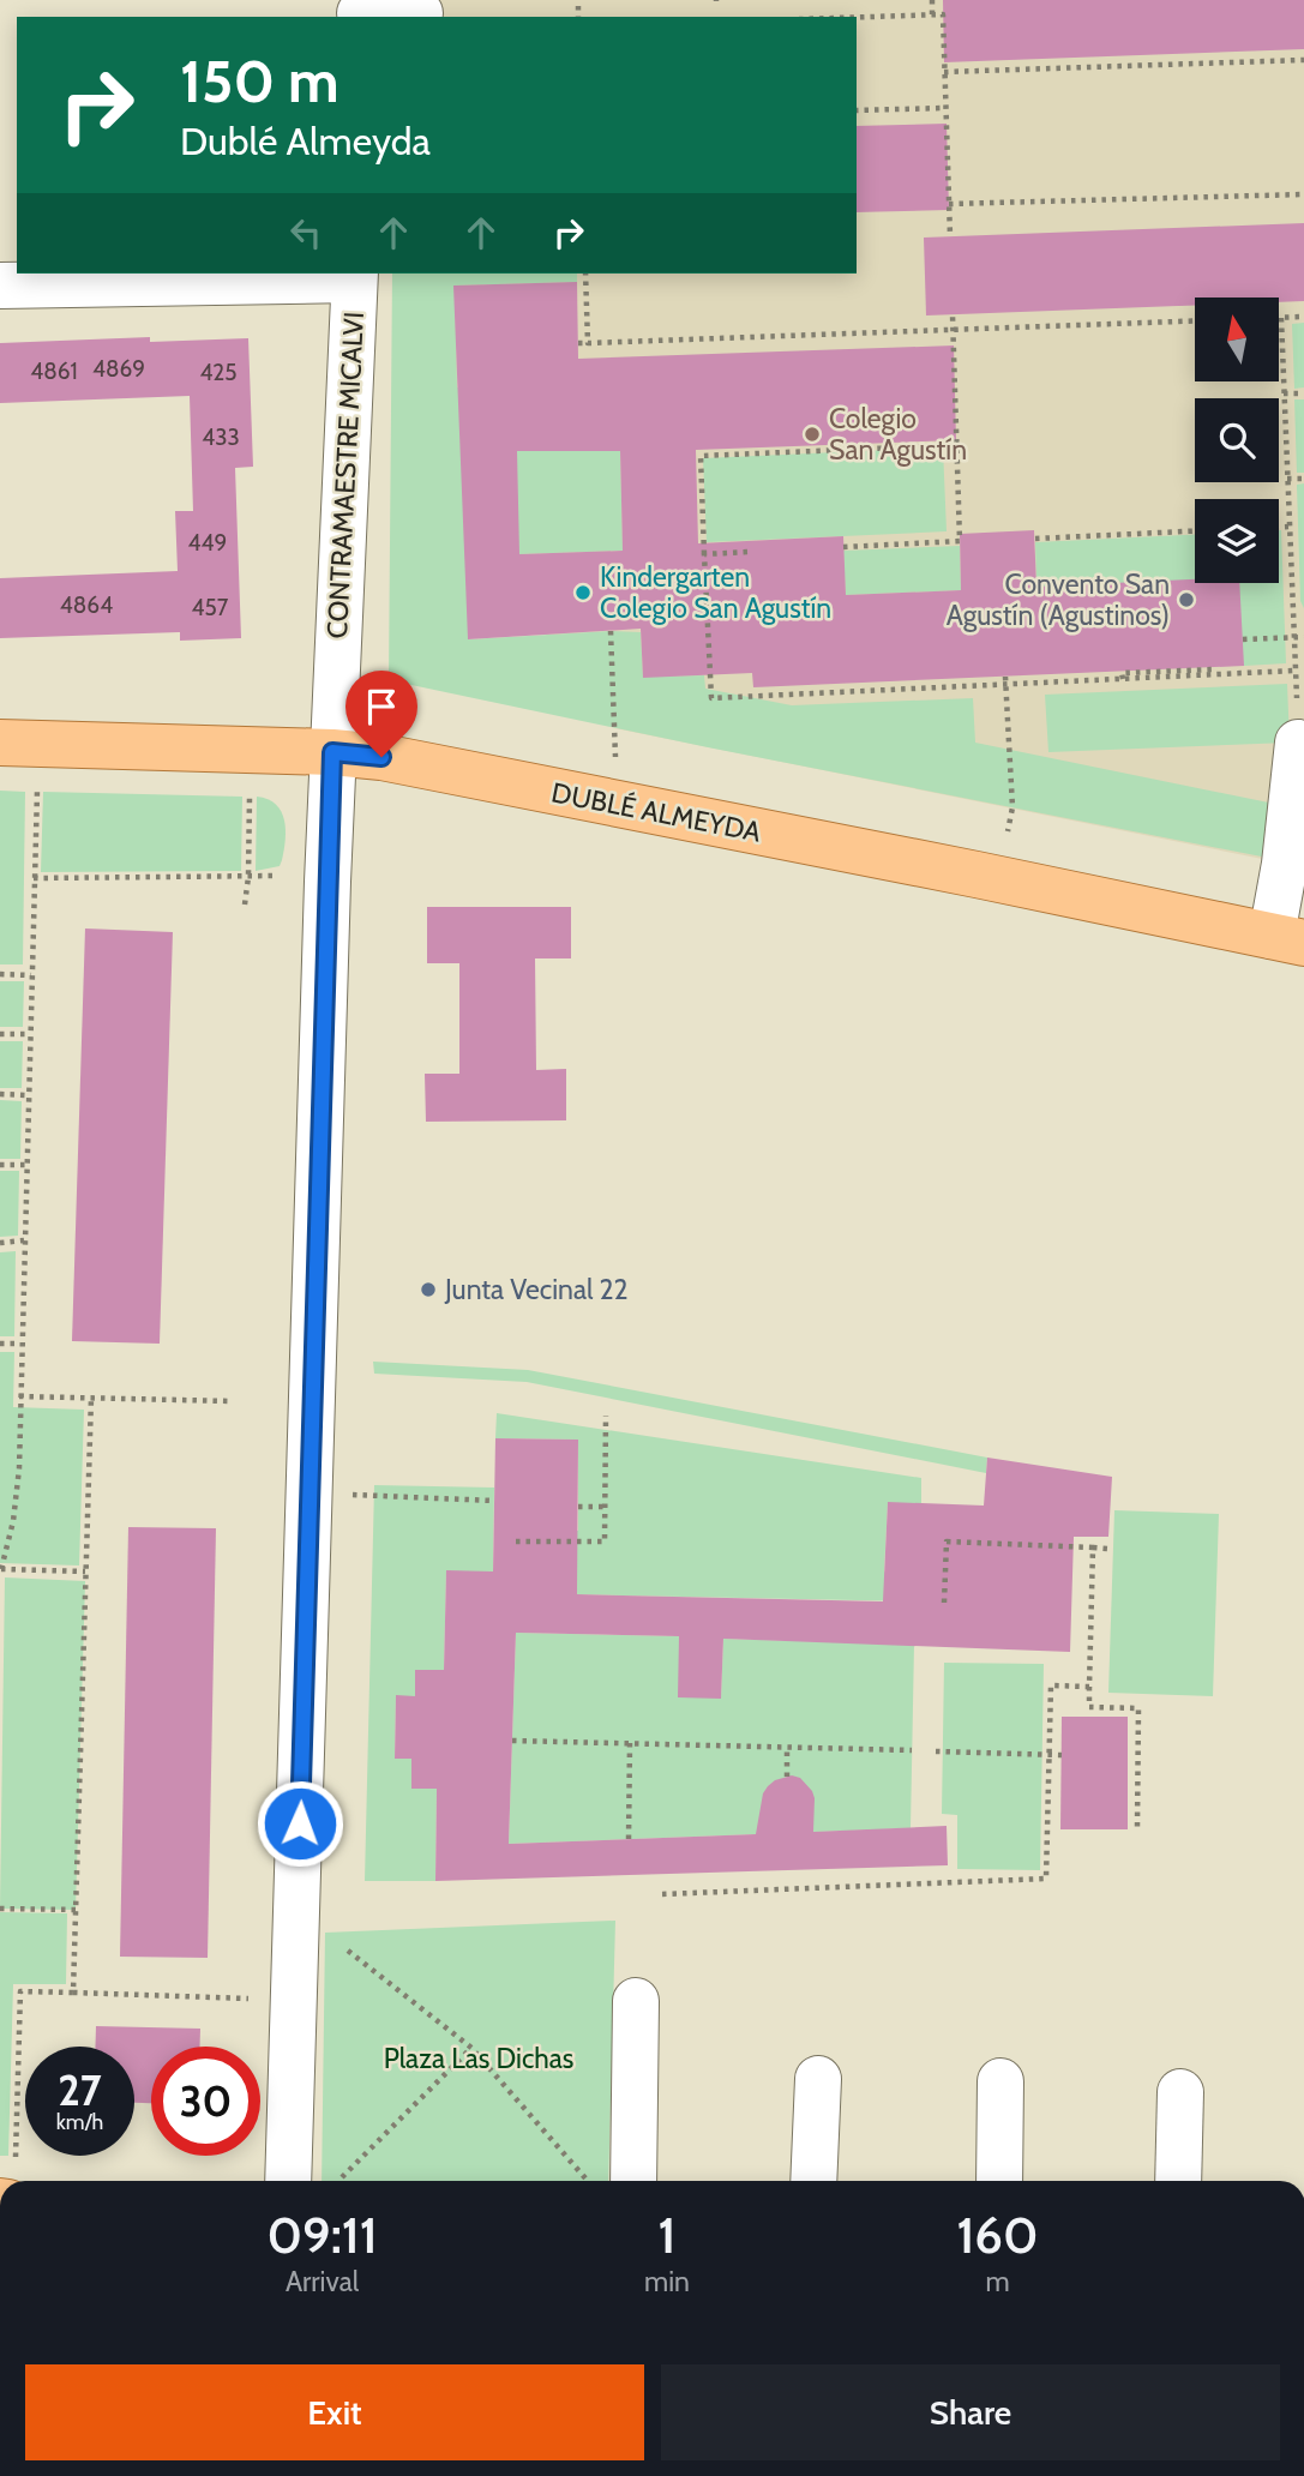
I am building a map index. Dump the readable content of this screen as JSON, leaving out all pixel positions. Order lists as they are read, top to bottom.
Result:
{
  "streets": {
    "main road": ["DUBLÉ ALMEYDA"],
    "street": ["CONTRAMAESTRE MICALVI"]
  },
  "crossings": [
    ["CONTRAMAESTRE MICALVI", "DUBLÉ ALMEYDA"]
  ],
  "parks": ["Plaza Las Dichas"],
  "places": [
    "Colegio San Agustín",
    "Kindergarten Colegio San Agustín",
    "Convento San Agustín (Agustinos)",
    "Junta Vecinal 22"
  ],
  "house_numbers": [
    "4869",
    "4861",
    "425",
    "433",
    "449",
    "4864",
    "457"
  ],
  "north": "top",
  "page": {
    "turn": ["150 m", "Dublé Almeyda"],
    "speed": "27 km/h",
    "limit": "30",
    "eta": [
      "09:11",
      "Arrival",
      "1",
      "min",
      "160",
      "m"
    ],
    "buttons": ["Exit", "Share"]
  }
}
